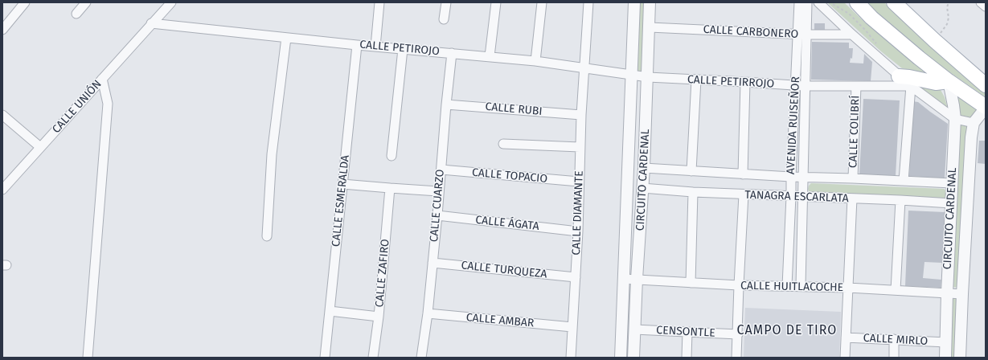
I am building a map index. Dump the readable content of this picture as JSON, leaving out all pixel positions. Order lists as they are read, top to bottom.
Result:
{
  "streets": {
    "street": [
      "CALLE CARBONERO",
      "CALLE PETIROJO",
      "CALLE PETIRROJO",
      "CALLE UNIÓN",
      "CALLE RUBI",
      "AVENIDA RUISEÑOR",
      "CALLE COLIBRÍ",
      "CALLE TOPACIO",
      "CIRCUITO CARDENAL",
      "TANAGRA ESCARLATA",
      "CALLE ESMERALDA",
      "CALLE CUARZO",
      "CALLE DIAMANTE",
      "CALLE ÁGATA",
      "CALLE TURQUEZA",
      "CALLE ZAFIRO",
      "CALLE HUITLACOCHE",
      "CALLE AMBAR",
      "CENSONTLE",
      "CALLE MIRLO"
    ]
  },
  "crossings": [
    ["CALLE CARBONERO", "AVENIDA RUISEÑOR"],
    ["CALLE CARBONERO", "CIRCUITO CARDENAL"],
    ["CALLE PETIROJO", "CALLE PETIRROJO"],
    ["CALLE PETIROJO", "CALLE UNIÓN"],
    ["CALLE PETIROJO", "CIRCUITO CARDENAL"],
    ["CALLE PETIROJO", "CALLE ESMERALDA"],
    ["CALLE PETIROJO", "CALLE CUARZO"],
    ["CALLE PETIROJO", "CALLE DIAMANTE"],
    ["CALLE PETIRROJO", "AVENIDA RUISEÑOR"],
    ["CALLE PETIRROJO", "CALLE COLIBRÍ"],
    ["CALLE PETIRROJO", "CIRCUITO CARDENAL"],
    ["CALLE RUBI", "CALLE CUARZO"],
    ["CALLE RUBI", "CALLE DIAMANTE"],
    ["AVENIDA RUISEÑOR", "TANAGRA ESCARLATA"],
    ["AVENIDA RUISEÑOR", "CALLE HUITLACOCHE"],
    ["CALLE COLIBRÍ", "TANAGRA ESCARLATA"],
    ["CALLE TOPACIO", "CALLE CUARZO"],
    ["CALLE TOPACIO", "CALLE DIAMANTE"],
    ["CIRCUITO CARDENAL", "TANAGRA ESCARLATA"],
    ["CIRCUITO CARDENAL", "CALLE HUITLACOCHE"],
    ["CIRCUITO CARDENAL", "CENSONTLE"],
    ["CIRCUITO CARDENAL", "CALLE MIRLO"],
    ["CALLE CUARZO", "CALLE ÁGATA"],
    ["CALLE CUARZO", "CALLE TURQUEZA"],
    ["CALLE CUARZO", "CALLE AMBAR"],
    ["CALLE DIAMANTE", "CALLE ÁGATA"],
    ["CALLE DIAMANTE", "CALLE TURQUEZA"],
    ["CALLE DIAMANTE", "CALLE AMBAR"]
  ],
  "districts": ["CAMPO DE TIRO"]
}
